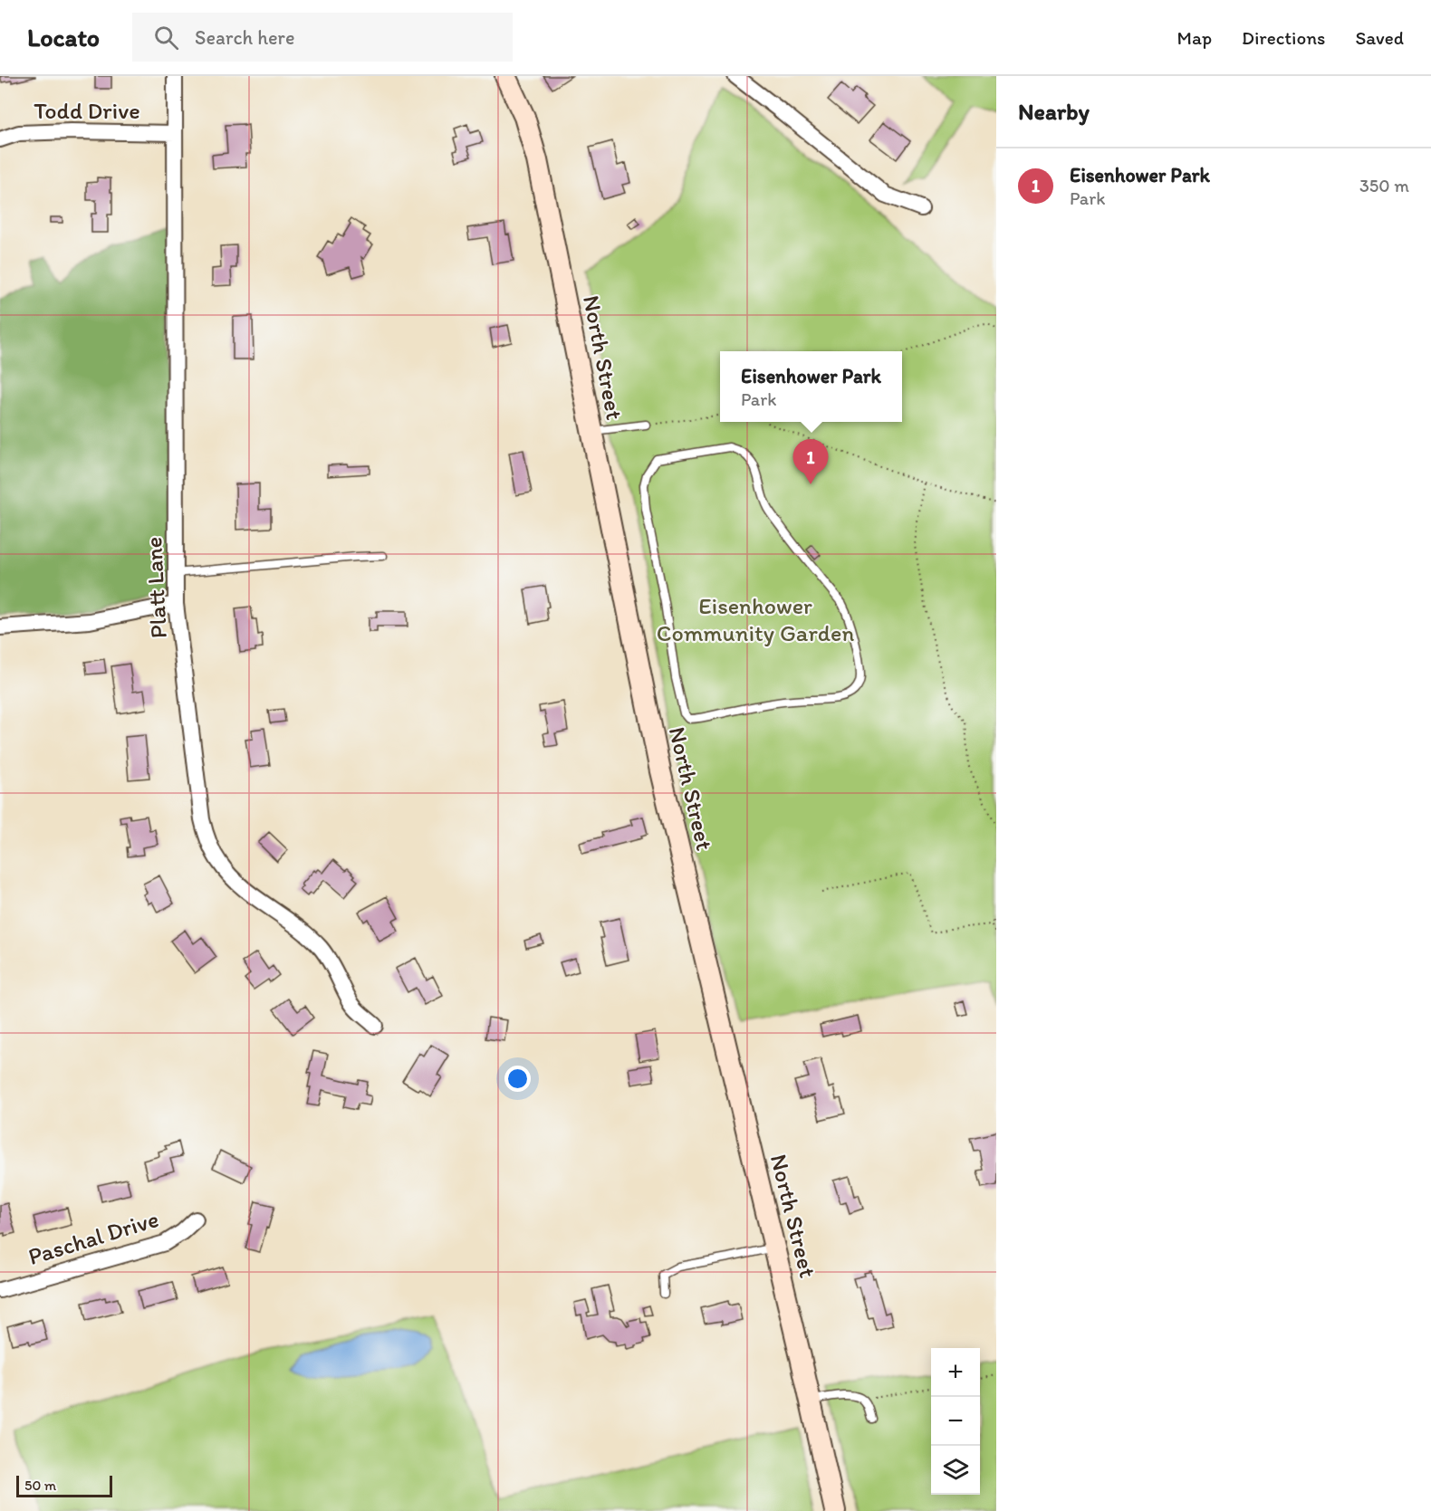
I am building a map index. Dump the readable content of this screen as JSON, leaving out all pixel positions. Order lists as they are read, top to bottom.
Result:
{
  "streets": {
    "main road": ["North Street"],
    "street": ["Todd Drive", "Platt Lane", "Paschal Drive"]
  },
  "crossings": [
    ["Todd Drive", "Platt Lane"]
  ],
  "parks": ["Eisenhower Community Garden"],
  "scale_bar": "50 m",
  "page": {
    "header": "Locato",
    "search": "Search here",
    "nav": ["Map", "Directions", "Saved"],
    "heading": "Nearby",
    "list": [
      {
        "mark": "1",
        "name": "Eisenhower Park",
        "note": "Park",
        "value": "350 m"
      }
    ],
    "popup": ["Eisenhower Park", "Park"],
    "pins": "1",
    "map_buttons": ["+", "−"],
    "scale": "50 m"
  }
}
